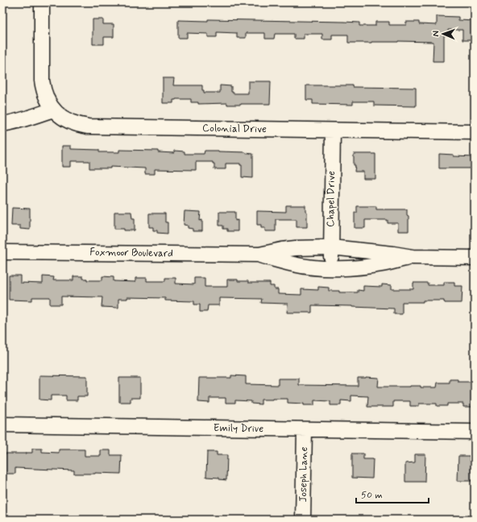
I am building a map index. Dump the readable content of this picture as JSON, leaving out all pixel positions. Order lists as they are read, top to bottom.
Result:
{
  "streets": {
    "street": [
      "Colonial Drive",
      "Chapel Drive",
      "Foxmoor Boulevard",
      "Emily Drive",
      "Joseph Lane"
    ]
  },
  "crossings": [
    ["Colonial Drive", "Chapel Drive"],
    ["Chapel Drive", "Foxmoor Boulevard"],
    ["Emily Drive", "Joseph Lane"]
  ],
  "scale_bar": "50 m",
  "north": "left"
}
